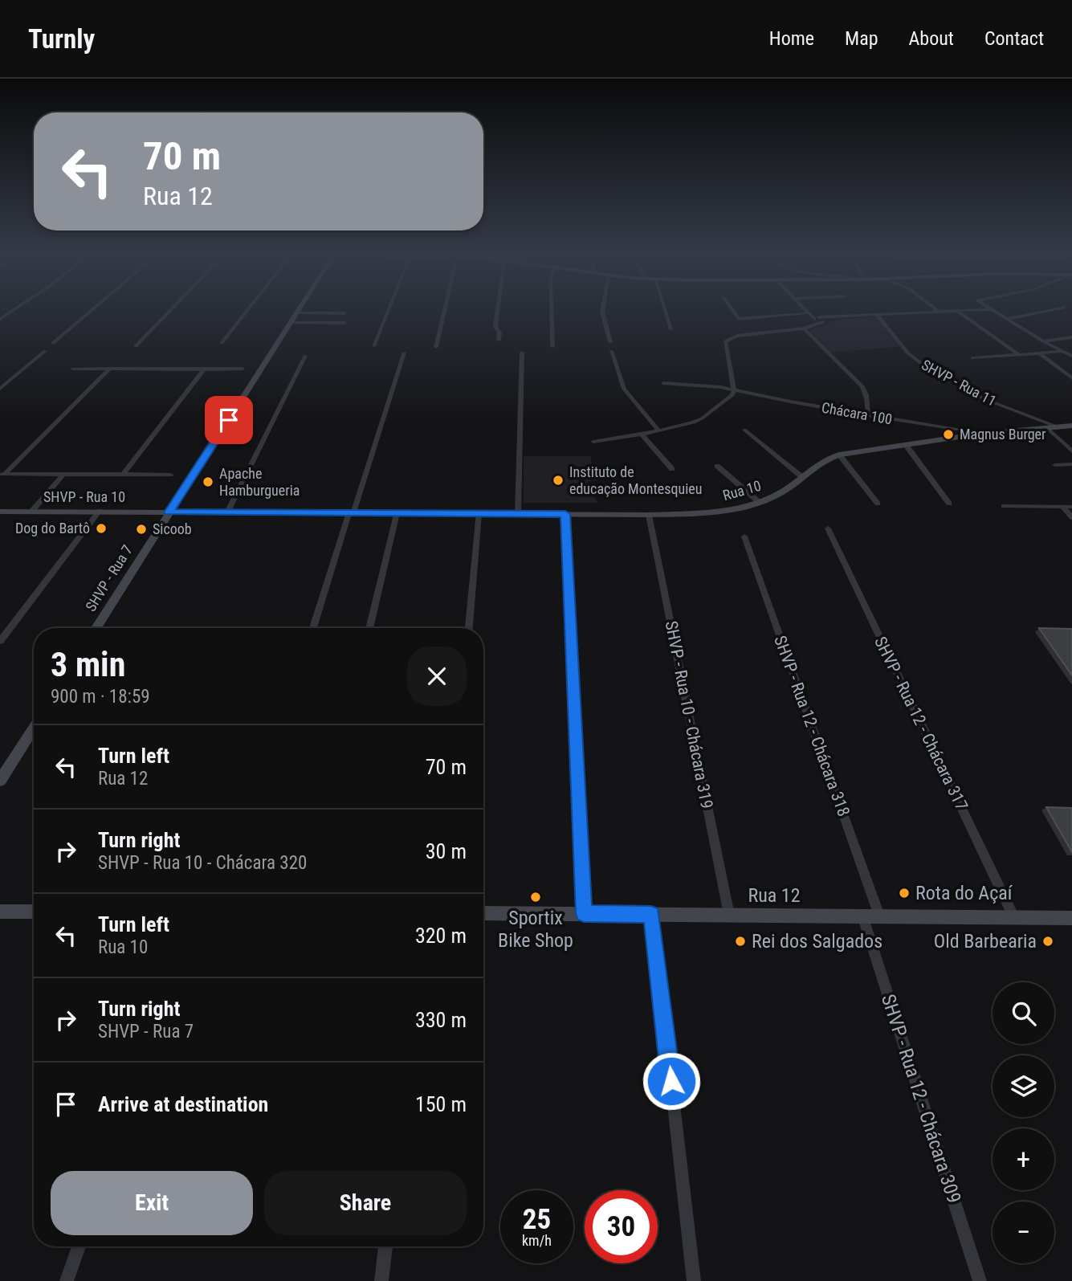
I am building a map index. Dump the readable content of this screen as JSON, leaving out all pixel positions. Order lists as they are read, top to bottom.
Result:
{
  "streets": {
    "street": [
      "SHVP - Rua 11",
      "Chácara 100",
      "Rua 10",
      "SHVP - Rua 10",
      "SHVP - Rua 7",
      "SHVP - Rua 10 - Chácara 319",
      "SHVP - Rua 12 - Chácara 317",
      "SHVP - Rua 12 - Chácara 318",
      "Rua 12",
      "SHVP - Rua 12 - Chácara 309"
    ]
  },
  "crossings": [
    ["SHVP - Rua 11", "Rua 10"],
    ["Chácara 100", "Rua 10"],
    ["Rua 10", "SHVP - Rua 10"],
    ["Rua 10", "SHVP - Rua 7"],
    ["Rua 10", "SHVP - Rua 10 - Chácara 319"],
    ["SHVP - Rua 10", "SHVP - Rua 7"],
    ["SHVP - Rua 10 - Chácara 319", "Rua 12"],
    ["SHVP - Rua 12 - Chácara 317", "Rua 12"],
    ["SHVP - Rua 12 - Chácara 318", "Rua 12"],
    ["Rua 12", "SHVP - Rua 12 - Chácara 309"]
  ],
  "places": [
    "Magnus Burger",
    "Instituto de educação Montesquieu",
    "Apache Hamburgueria",
    "Dog do Bartô",
    "Sicoob",
    "Rota do Açaí",
    "Sportix Bike Shop",
    "Rei dos Salgados",
    "Old Barbearia"
  ],
  "page": {
    "header": "Turnly",
    "nav": [
      "Home",
      "Map",
      "About",
      "Contact"
    ],
    "turn": ["70 m", "Rua 12"],
    "heading": ["3 min", "900 m · 18:59"],
    "list": [
      {
        "name": "Turn left",
        "note": "Rua 12",
        "value": "70 m"
      },
      {
        "name": "Turn right",
        "note": "SHVP - Rua 10 - Chácara 320",
        "value": "30 m"
      },
      {
        "name": "Turn left",
        "note": "Rua 10",
        "value": "320 m"
      },
      {
        "name": "Turn right",
        "note": "SHVP - Rua 7",
        "value": "330 m"
      },
      {
        "name": "Arrive at destination",
        "value": "150 m"
      }
    ],
    "map_buttons": ["+", "−"],
    "buttons": ["Exit", "Share"],
    "speed": "25 km/h",
    "limit": "30"
  }
}
